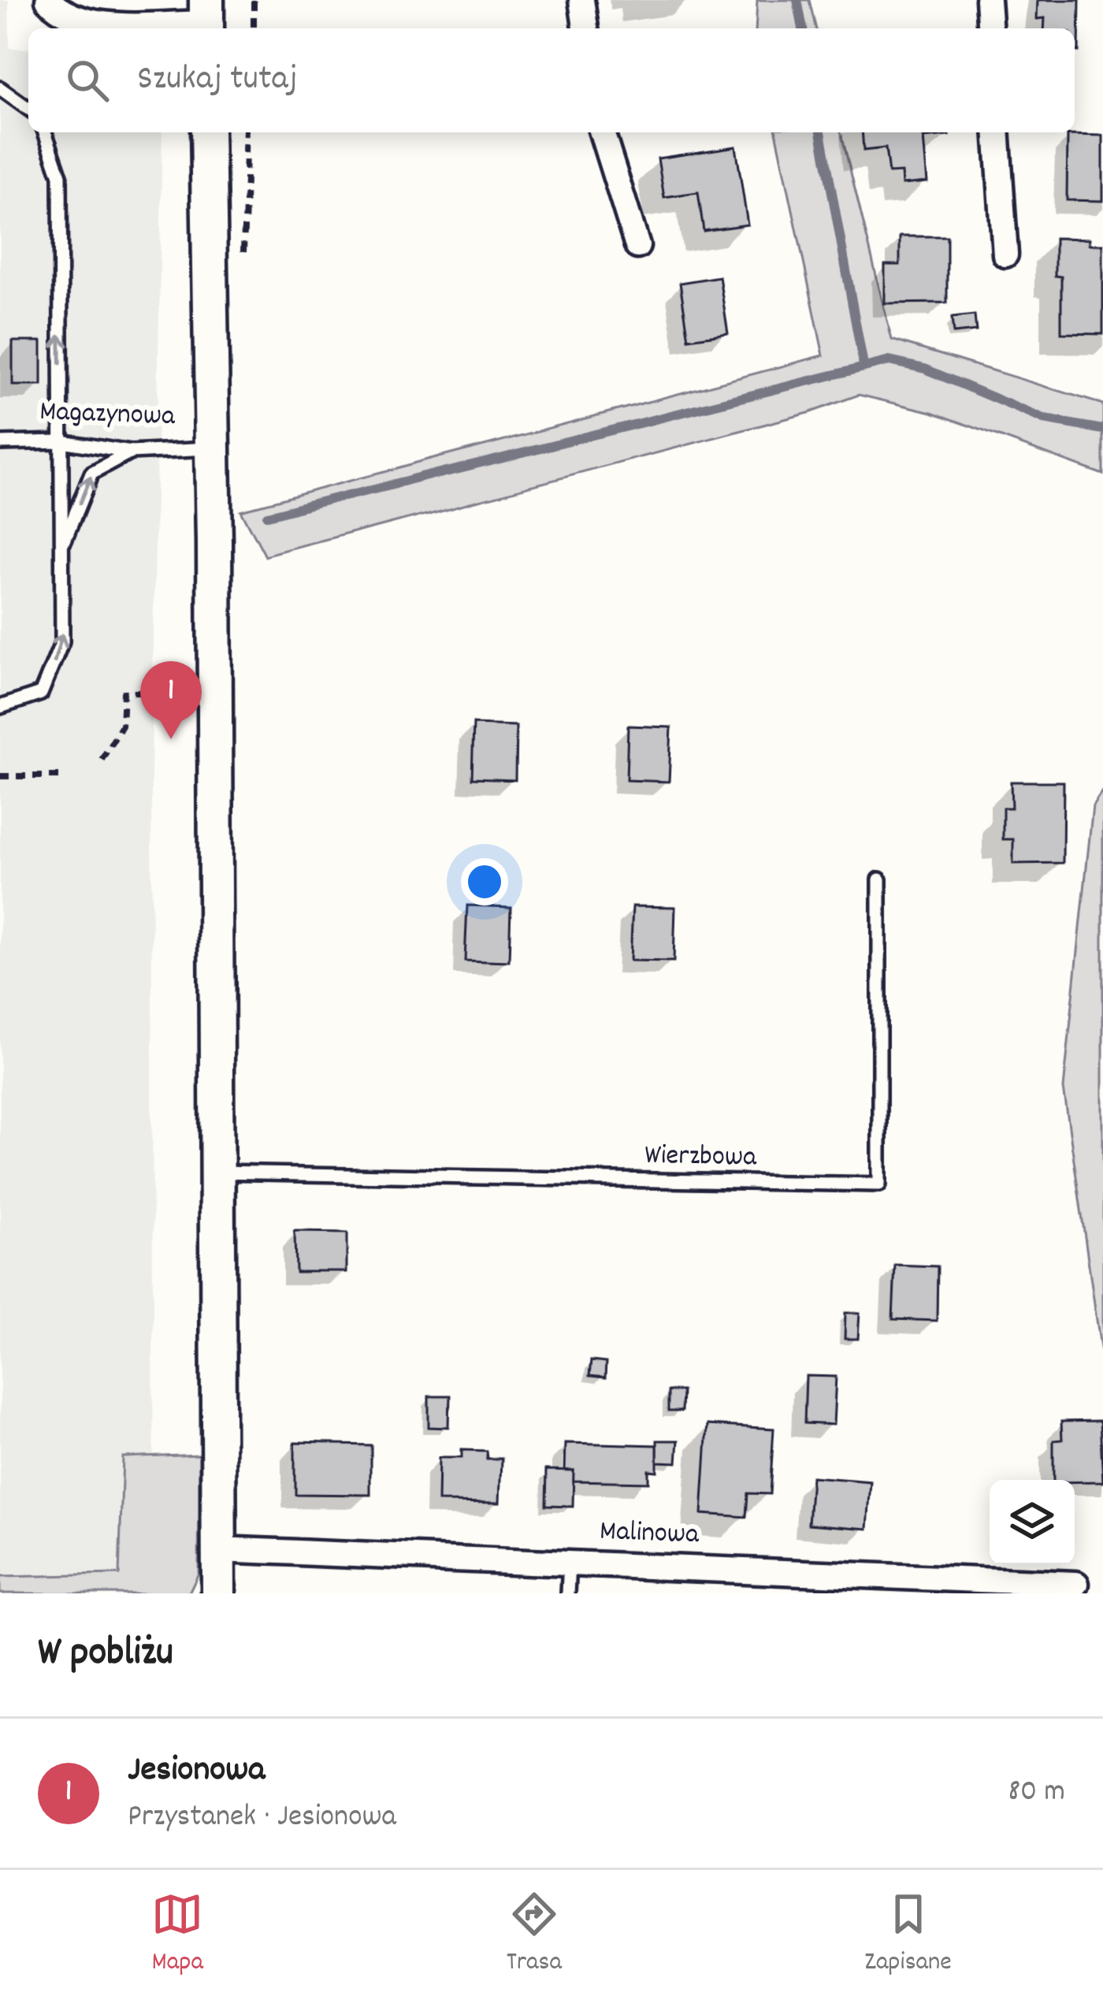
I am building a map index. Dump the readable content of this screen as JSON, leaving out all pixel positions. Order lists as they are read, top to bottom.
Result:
{
  "streets": {
    "street": ["Malinowa"],
    "lane": ["Magazynowa", "Wierzbowa"]
  },
  "page": {
    "search": "Szukaj tutaj",
    "pins": "1",
    "heading": "W pobliżu",
    "list": [
      {
        "mark": "1",
        "name": "Jesionowa",
        "note": "Przystanek · Jesionowa",
        "value": "80 m"
      }
    ],
    "nav": ["Mapa", "Trasa", "Zapisane"]
  }
}
